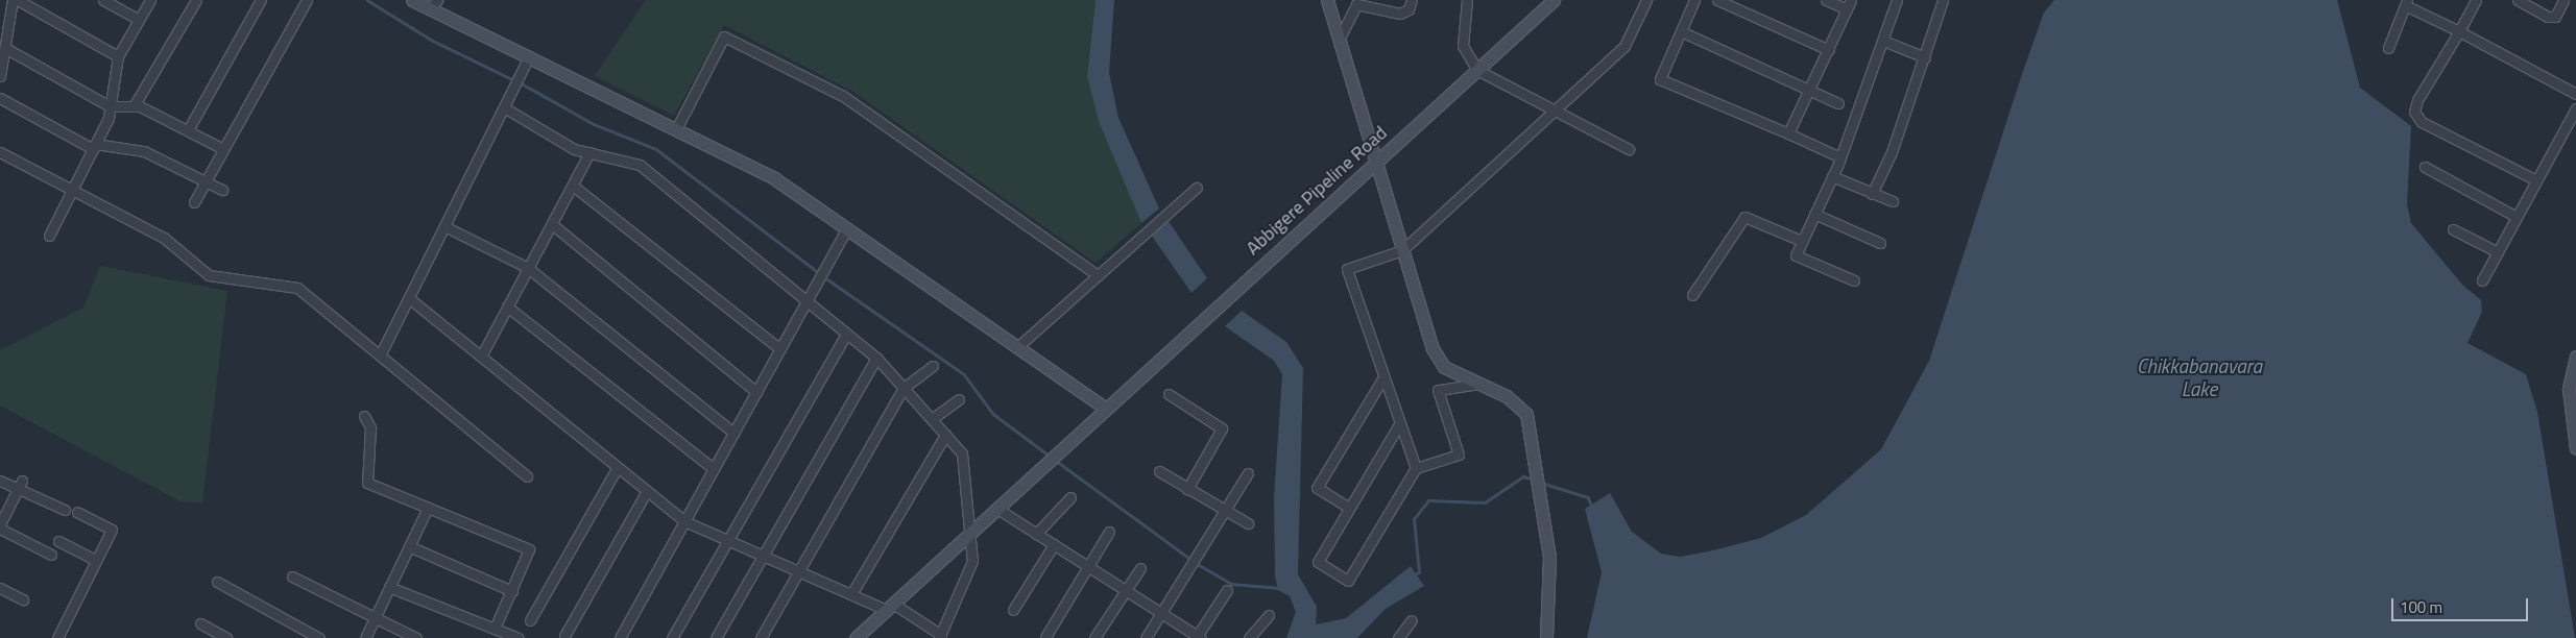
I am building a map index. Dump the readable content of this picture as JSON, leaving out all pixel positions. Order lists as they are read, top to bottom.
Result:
{
  "streets": {
    "street": ["Abbigere Pipeline Road"]
  },
  "water": ["Chikkabanavara Lake"],
  "scale_bar": "100 m"
}
